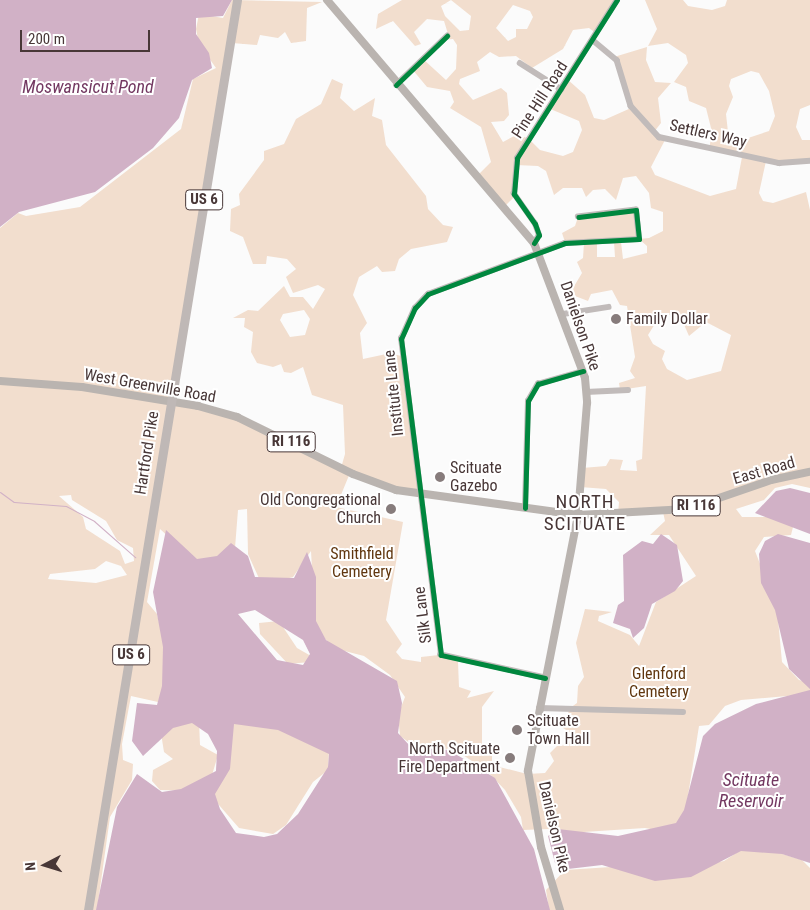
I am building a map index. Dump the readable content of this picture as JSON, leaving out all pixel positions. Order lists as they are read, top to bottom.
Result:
{
  "streets": {
    "highway": ["US 6", "Hartford Pike"],
    "main road": [
      "Danielson Pike",
      "West Greenville Road",
      "RI 116",
      "East Road"
    ],
    "street": [
      "Pine Hill Road",
      "Settlers Way",
      "Institute Lane",
      "Silk Lane"
    ]
  },
  "crossings": [
    ["Pine Hill Road", "Settlers Way"],
    ["Pine Hill Road", "Danielson Pike"],
    ["Danielson Pike", "West Greenville Road"],
    ["Danielson Pike", "Institute Lane"],
    ["Danielson Pike", "East Road"],
    ["Danielson Pike", "Silk Lane"],
    ["West Greenville Road", "Institute Lane"],
    ["West Greenville Road", "Hartford Pike"],
    ["West Greenville Road", "East Road"],
    ["West Greenville Road", "Silk Lane"],
    ["Institute Lane", "Silk Lane"]
  ],
  "districts": ["NORTH SCITUATE"],
  "water": ["Moswansicut Pond", "Scituate Reservoir"],
  "parks": ["Smithfield Cemetery", "Glenford Cemetery"],
  "places": [
    "Family Dollar",
    "Scituate Gazebo",
    "Old Congregational Church",
    "Scituate Town Hall",
    "North Scituate Fire Department"
  ],
  "scale_bar": "200 m",
  "north": "left"
}
